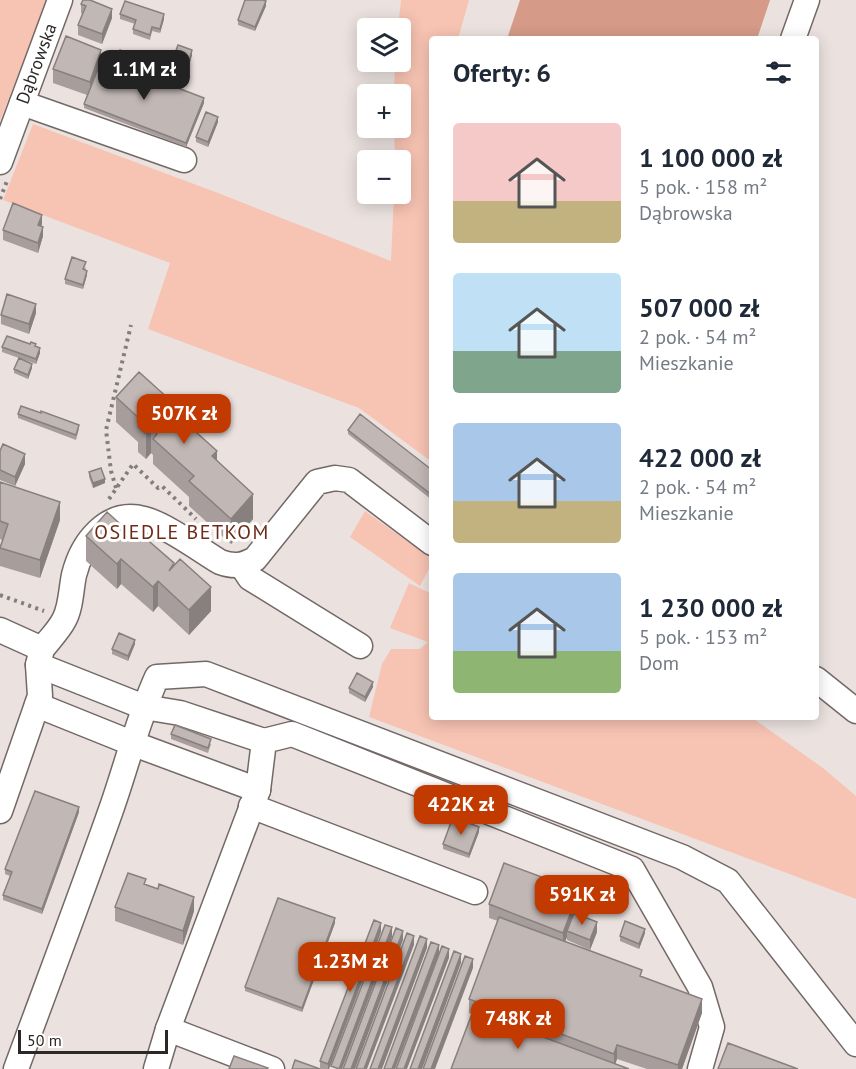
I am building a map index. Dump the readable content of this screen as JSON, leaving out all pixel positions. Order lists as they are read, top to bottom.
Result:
{
  "streets": {
    "street": ["Dąbrowska"]
  },
  "districts": ["OSIEDLE BETKOM"],
  "scale_bar": "50 m",
  "page": {
    "map_buttons": ["+", "−"],
    "heading": "Oferty: 6",
    "price": [
      "1.1M zł",
      "507K zł",
      "422K zł",
      "591K zł",
      "1.23M zł",
      "748K zł"
    ],
    "list": [
      {
        "name": "1 100 000 zł",
        "note": "5 pok. · 158 m² · Dąbrowska"
      },
      {
        "name": "507 000 zł",
        "note": "2 pok. · 54 m² · Mieszkanie"
      },
      {
        "name": "422 000 zł",
        "note": "2 pok. · 54 m² · Mieszkanie"
      },
      {
        "name": "1 230 000 zł",
        "note": "5 pok. · 153 m² · Dom"
      }
    ],
    "scale": "50 m"
  }
}
